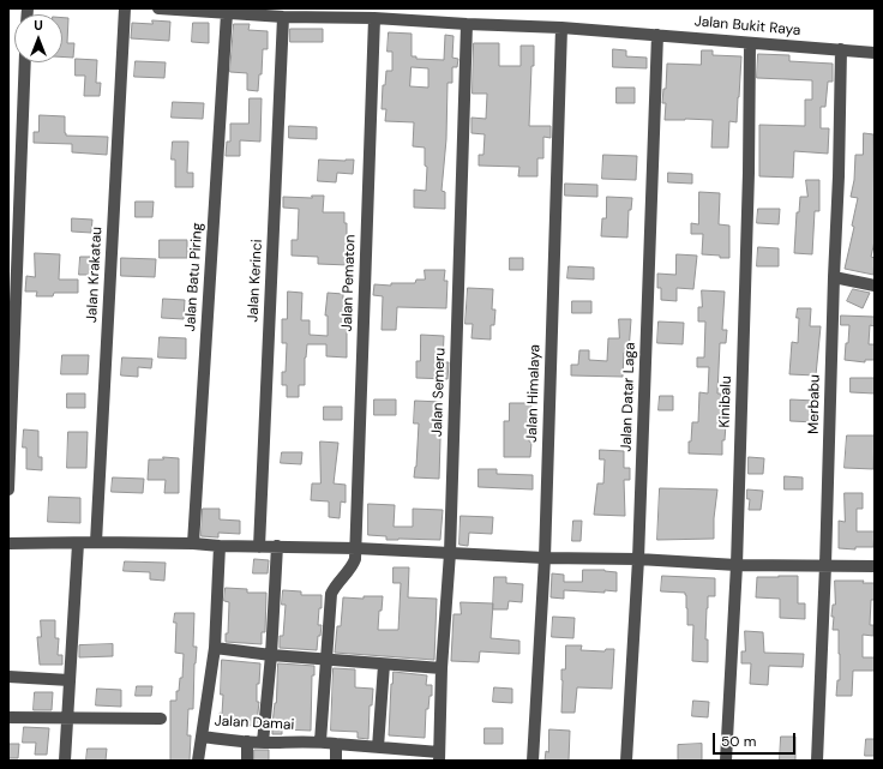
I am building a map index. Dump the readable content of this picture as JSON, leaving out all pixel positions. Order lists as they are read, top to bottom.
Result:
{
  "streets": {
    "street": [
      "Jalan Bukit Raya",
      "Jalan Krakatau",
      "Jalan Batu Piring",
      "Jalan Kerinci",
      "Jalan Pematon",
      "Jalan Semeru",
      "Jalan Himalaya",
      "Jalan Datar Laga",
      "Kinibalu",
      "Merbabu",
      "Jalan Damai"
    ]
  },
  "crossings": [
    ["Jalan Bukit Raya", "Jalan Batu Piring"],
    ["Jalan Bukit Raya", "Jalan Kerinci"],
    ["Jalan Bukit Raya", "Jalan Pematon"],
    ["Jalan Bukit Raya", "Jalan Semeru"],
    ["Jalan Bukit Raya", "Jalan Himalaya"],
    ["Jalan Bukit Raya", "Jalan Datar Laga"],
    ["Jalan Bukit Raya", "Kinibalu"],
    ["Jalan Bukit Raya", "Merbabu"],
    ["Jalan Pematon", "Jalan Damai"],
    ["Jalan Semeru", "Jalan Damai"]
  ],
  "scale_bar": "50 m",
  "north": "top"
}
